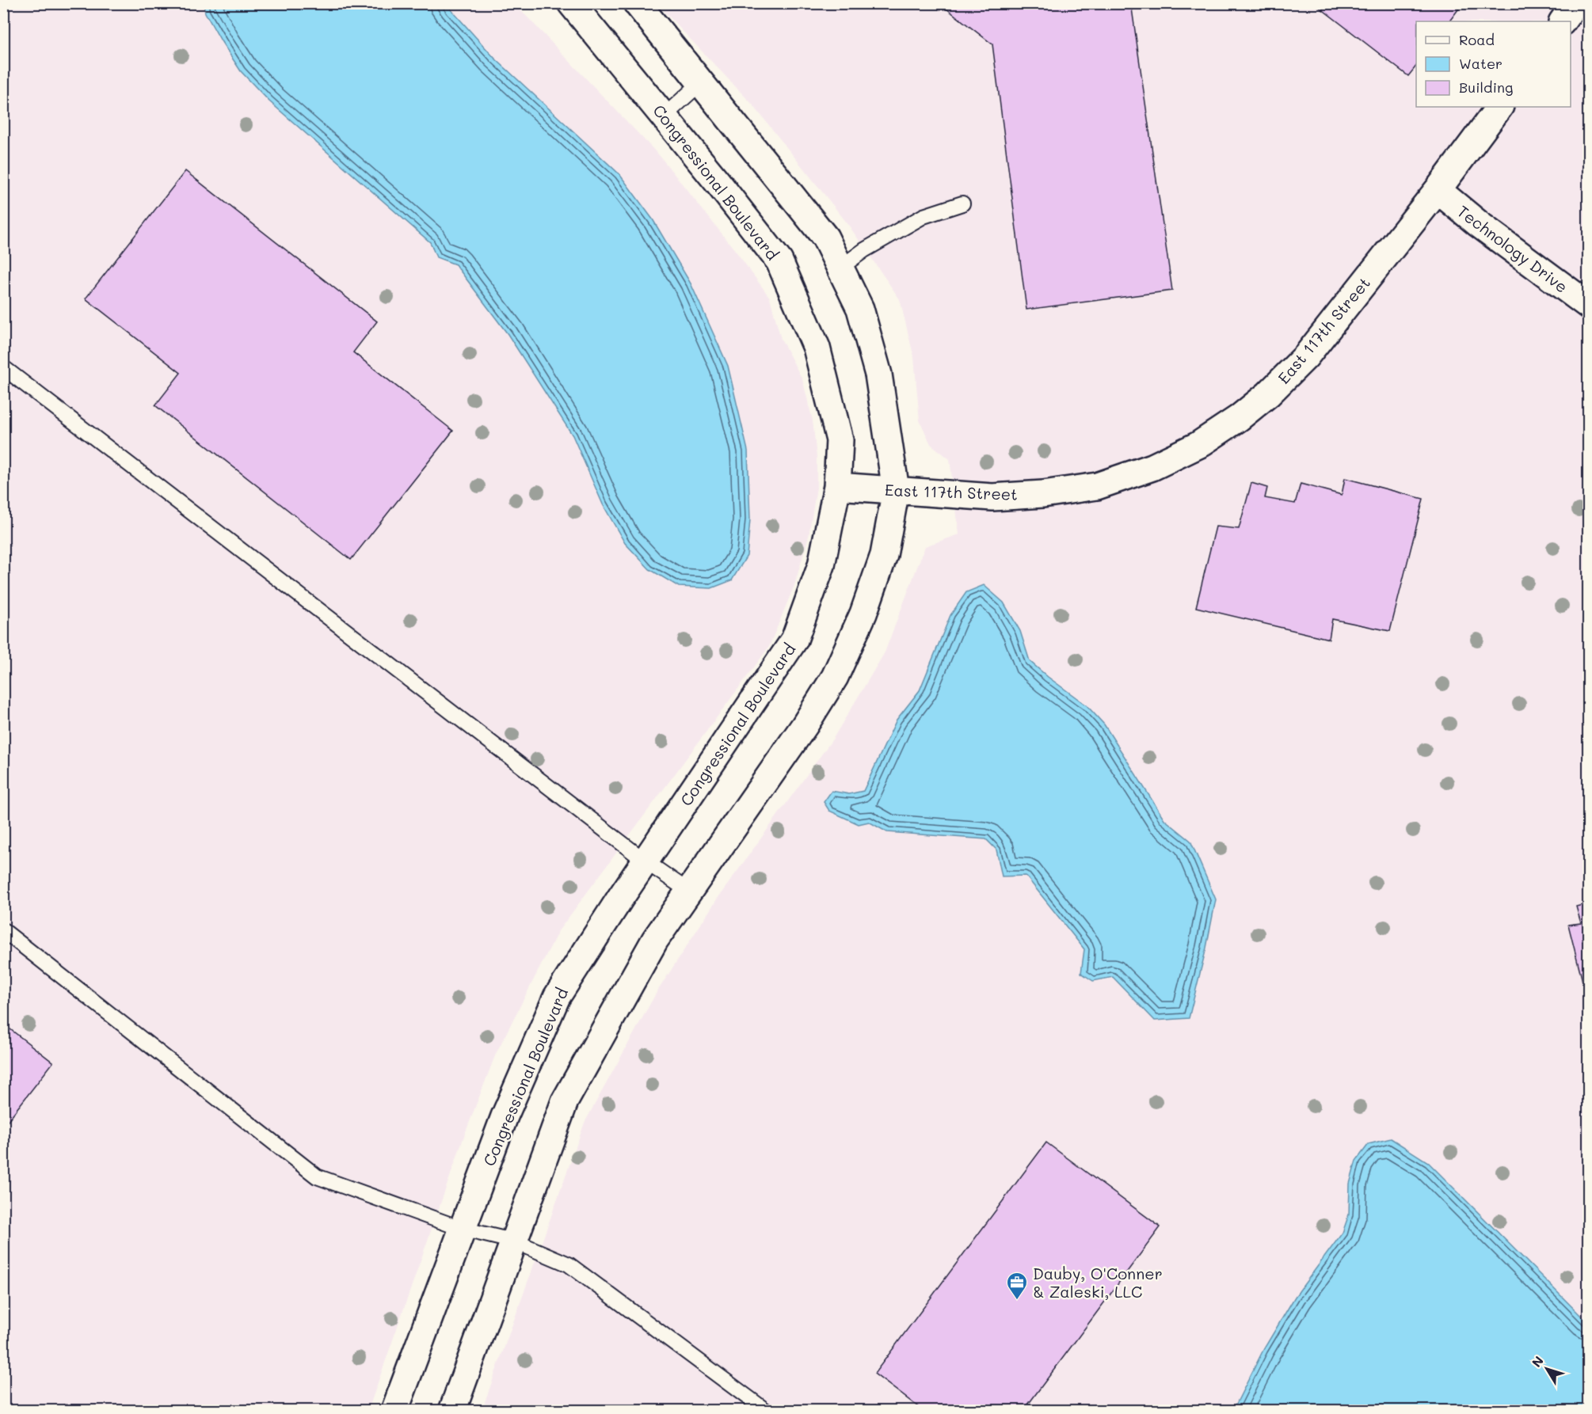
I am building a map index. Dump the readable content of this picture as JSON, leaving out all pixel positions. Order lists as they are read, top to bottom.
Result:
{
  "streets": {
    "street": ["Congressional Boulevard", "Technology Drive", "East 117th Street"]
  },
  "crossings": [
    ["Congressional Boulevard", "East 117th Street"],
    ["Technology Drive", "East 117th Street"]
  ],
  "places": {
    "office": ["Dauby, O'Conner & Zaleski, LLC"]
  },
  "legend": ["Road", "Water", "Building"],
  "north": "top left"
}
